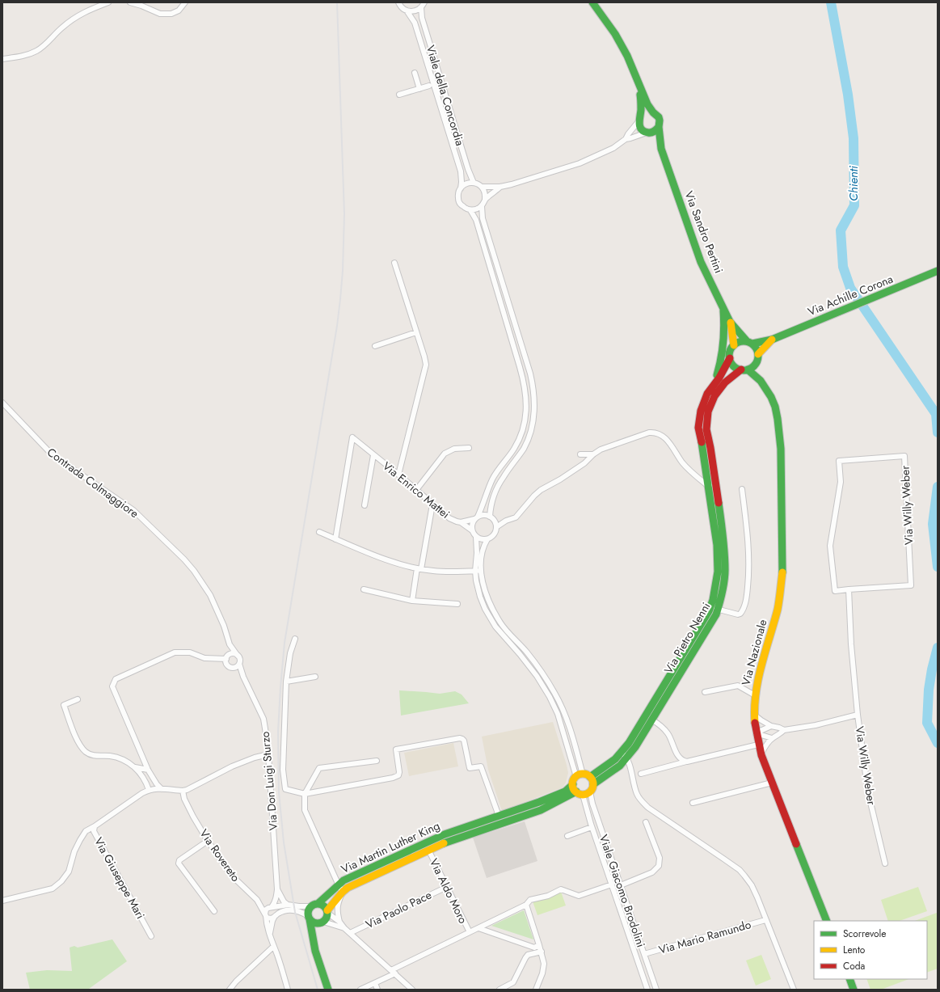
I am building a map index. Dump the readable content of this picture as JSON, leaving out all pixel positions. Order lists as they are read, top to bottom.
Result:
{
  "streets": {
    "street": [
      "Viale della Concordia",
      "Via Sandro Pertini",
      "Via Achille Corona",
      "Contrada Colmaggiore",
      "Via Enrico Mattei",
      "Via Willy Weber",
      "Via Pietro Nenni",
      "Via Nazionale",
      "Via Don Luigi Sturzo",
      "Via Martin Luther King",
      "Via Rovereto",
      "Via Giuseppe Mari",
      "Via Aldo Moro",
      "Viale Giacomo Brodolini",
      "Via Paolo Pace",
      "Via Mario Ramundo"
    ]
  },
  "crossings": [
    ["Via Sandro Pertini", "Via Achille Corona"],
    ["Via Sandro Pertini", "Via Pietro Nenni"],
    ["Via Sandro Pertini", "Via Nazionale"],
    ["Via Achille Corona", "Via Pietro Nenni"],
    ["Via Achille Corona", "Via Nazionale"],
    ["Contrada Colmaggiore", "Via Don Luigi Sturzo"],
    ["Via Pietro Nenni", "Via Nazionale"],
    ["Via Pietro Nenni", "Via Martin Luther King"],
    ["Via Pietro Nenni", "Viale Giacomo Brodolini"],
    ["Via Martin Luther King", "Via Aldo Moro"],
    ["Via Martin Luther King", "Viale Giacomo Brodolini"],
    ["Via Aldo Moro", "Via Paolo Pace"],
    ["Viale Giacomo Brodolini", "Via Mario Ramundo"]
  ],
  "water": ["Chienti"],
  "legend": ["Scorrevole", "Lento", "Coda"]
}
